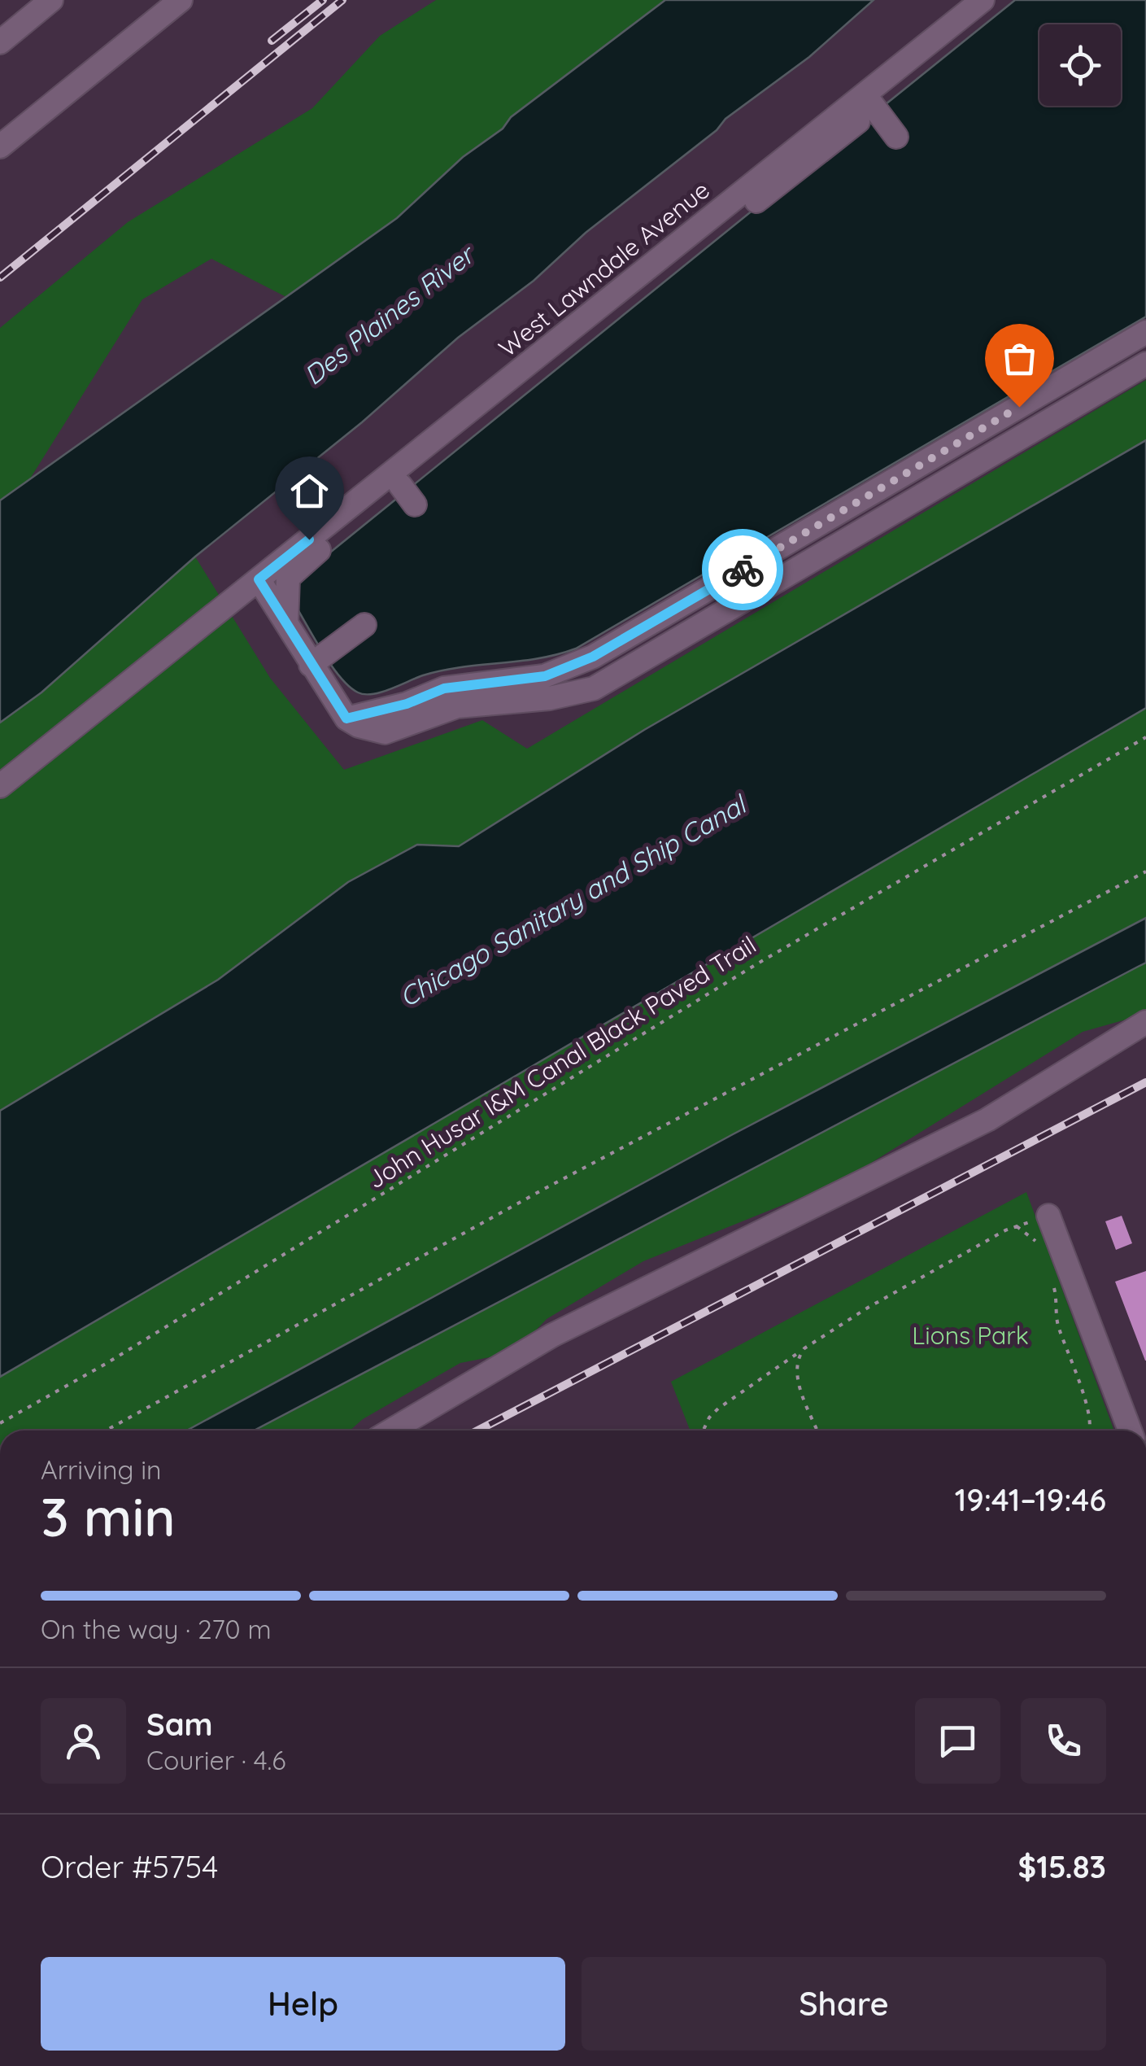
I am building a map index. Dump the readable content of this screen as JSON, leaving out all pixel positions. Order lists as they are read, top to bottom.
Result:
{
  "streets": {
    "street": ["West Lawndale Avenue"],
    "path": ["John Husar I&M Canal Black Paved Trail"]
  },
  "water": ["Des Plaines River", "Chicago Sanitary and Ship Canal"],
  "parks": ["Lions Park"],
  "page": {
    "heading": ["3 min", "Arriving in", "19:41–19:46"],
    "panel": [
      "Sam",
      "Courier · 4.6",
      "Order #5754",
      "$15.83"
    ],
    "bar": "On the way · 270 m",
    "buttons": ["Help", "Share"]
  }
}
